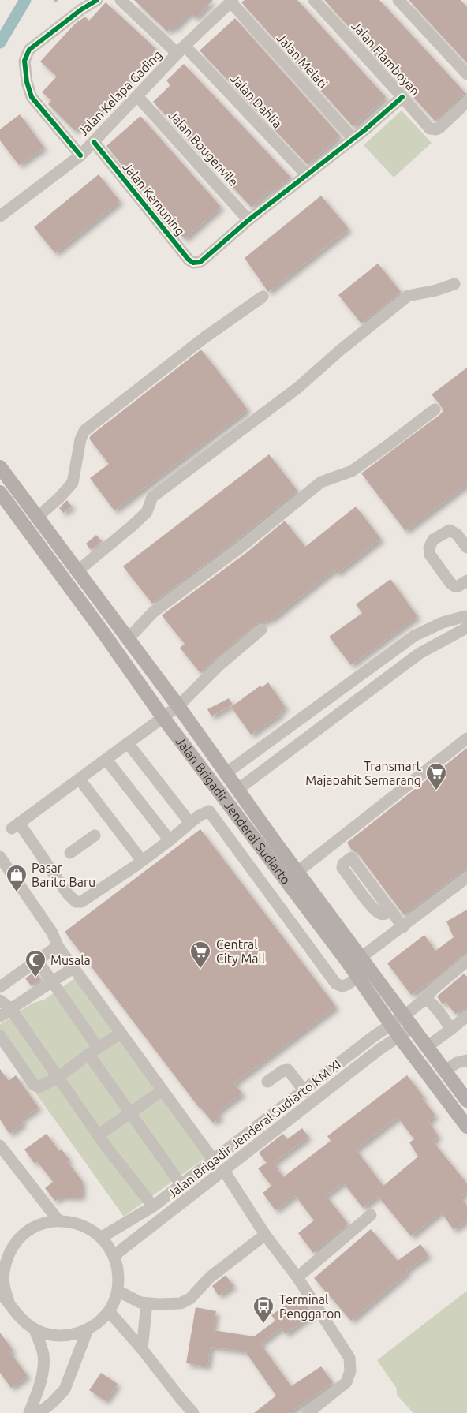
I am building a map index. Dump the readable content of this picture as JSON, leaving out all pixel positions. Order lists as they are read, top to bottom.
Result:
{
  "streets": {
    "main road": ["Jalan Brigadir Jenderal Sudiarto"],
    "street": [
      "Jalan Flamboyan",
      "Jalan Melati",
      "Jalan Kelapa Gading",
      "Jalan Dahlia",
      "Jalan Bougenvile",
      "Jalan Kemuning",
      "Jalan Brigadir Jenderal Sudiarto KM XI"
    ]
  },
  "crossings": [
    ["Jalan Melati", "Jalan Kelapa Gading"],
    ["Jalan Kelapa Gading", "Jalan Dahlia"],
    ["Jalan Kelapa Gading", "Jalan Bougenvile"],
    ["Jalan Kelapa Gading", "Jalan Kemuning"],
    ["Jalan Bougenvile", "Jalan Kemuning"],
    ["Jalan Brigadir Jenderal Sudiarto", "Jalan Brigadir Jenderal Sudiarto KM XI"]
  ],
  "places": {
    "supermarket": ["Transmart Majapahit Semarang", "Central City Mall"],
    "shop": ["Pasar Barito Baru"],
    "mosque": ["Musala"],
    "bus stop": ["Terminal Penggaron"]
  }
}
